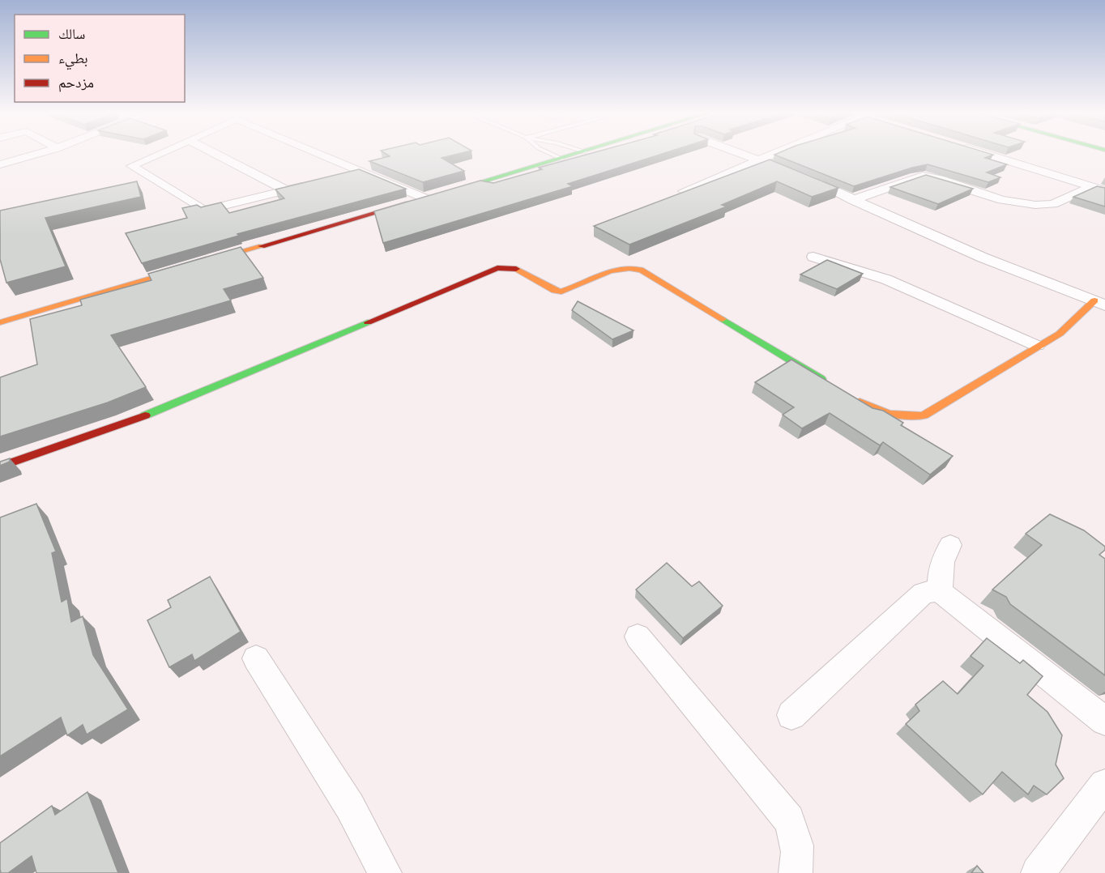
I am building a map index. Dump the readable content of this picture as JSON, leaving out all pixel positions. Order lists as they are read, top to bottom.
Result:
{
  "legend": ["سالك", "بطيء", "مزدحم"]
}
